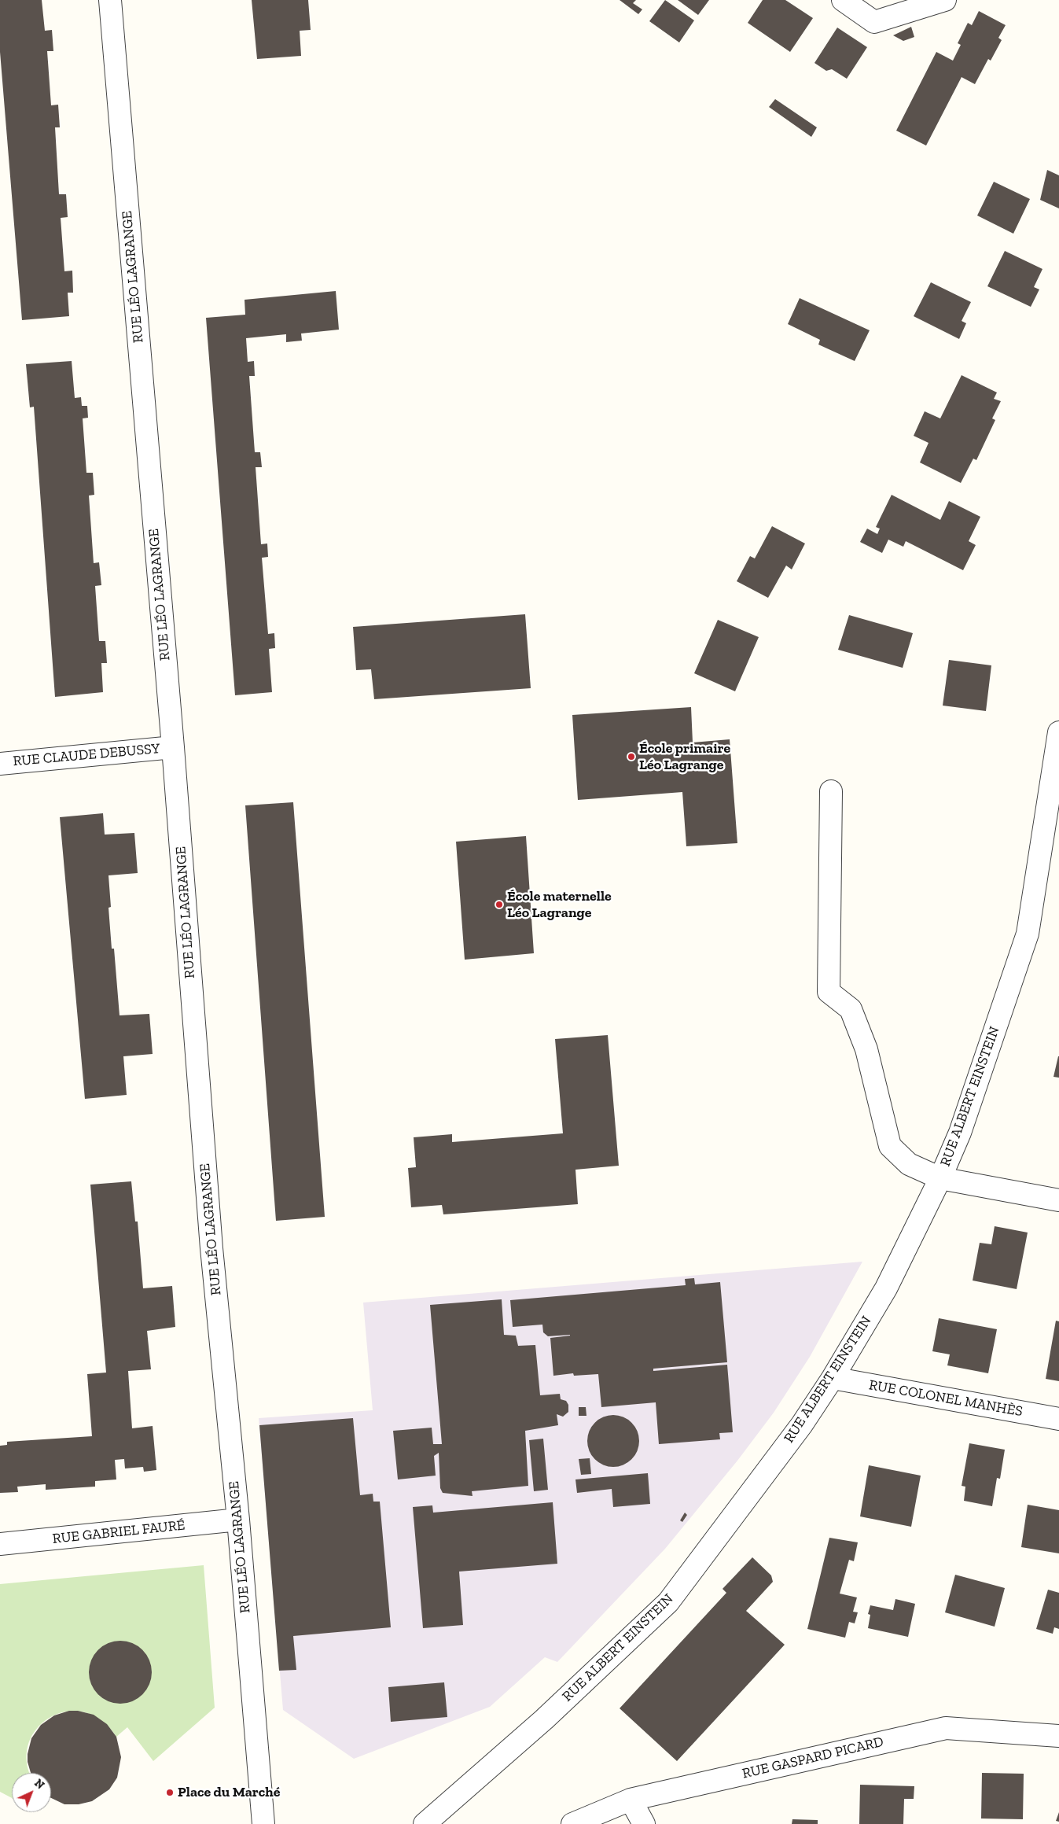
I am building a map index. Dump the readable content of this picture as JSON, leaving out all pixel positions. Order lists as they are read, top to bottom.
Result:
{
  "streets": {
    "street": [
      "RUE LÉO LAGRANGE",
      "RUE CLAUDE DEBUSSY",
      "RUE ALBERT EINSTEIN",
      "RUE COLONEL MANHÈS",
      "RUE GABRIEL FAURÉ",
      "RUE GASPARD PICARD"
    ]
  },
  "crossings": [
    ["RUE LÉO LAGRANGE", "RUE CLAUDE DEBUSSY"],
    ["RUE LÉO LAGRANGE", "RUE GABRIEL FAURÉ"],
    ["RUE ALBERT EINSTEIN", "RUE COLONEL MANHÈS"]
  ],
  "places": ["École primaire Léo Lagrange", "École maternelle Léo Lagrange", "Place du Marché"],
  "north": "top right"
}
